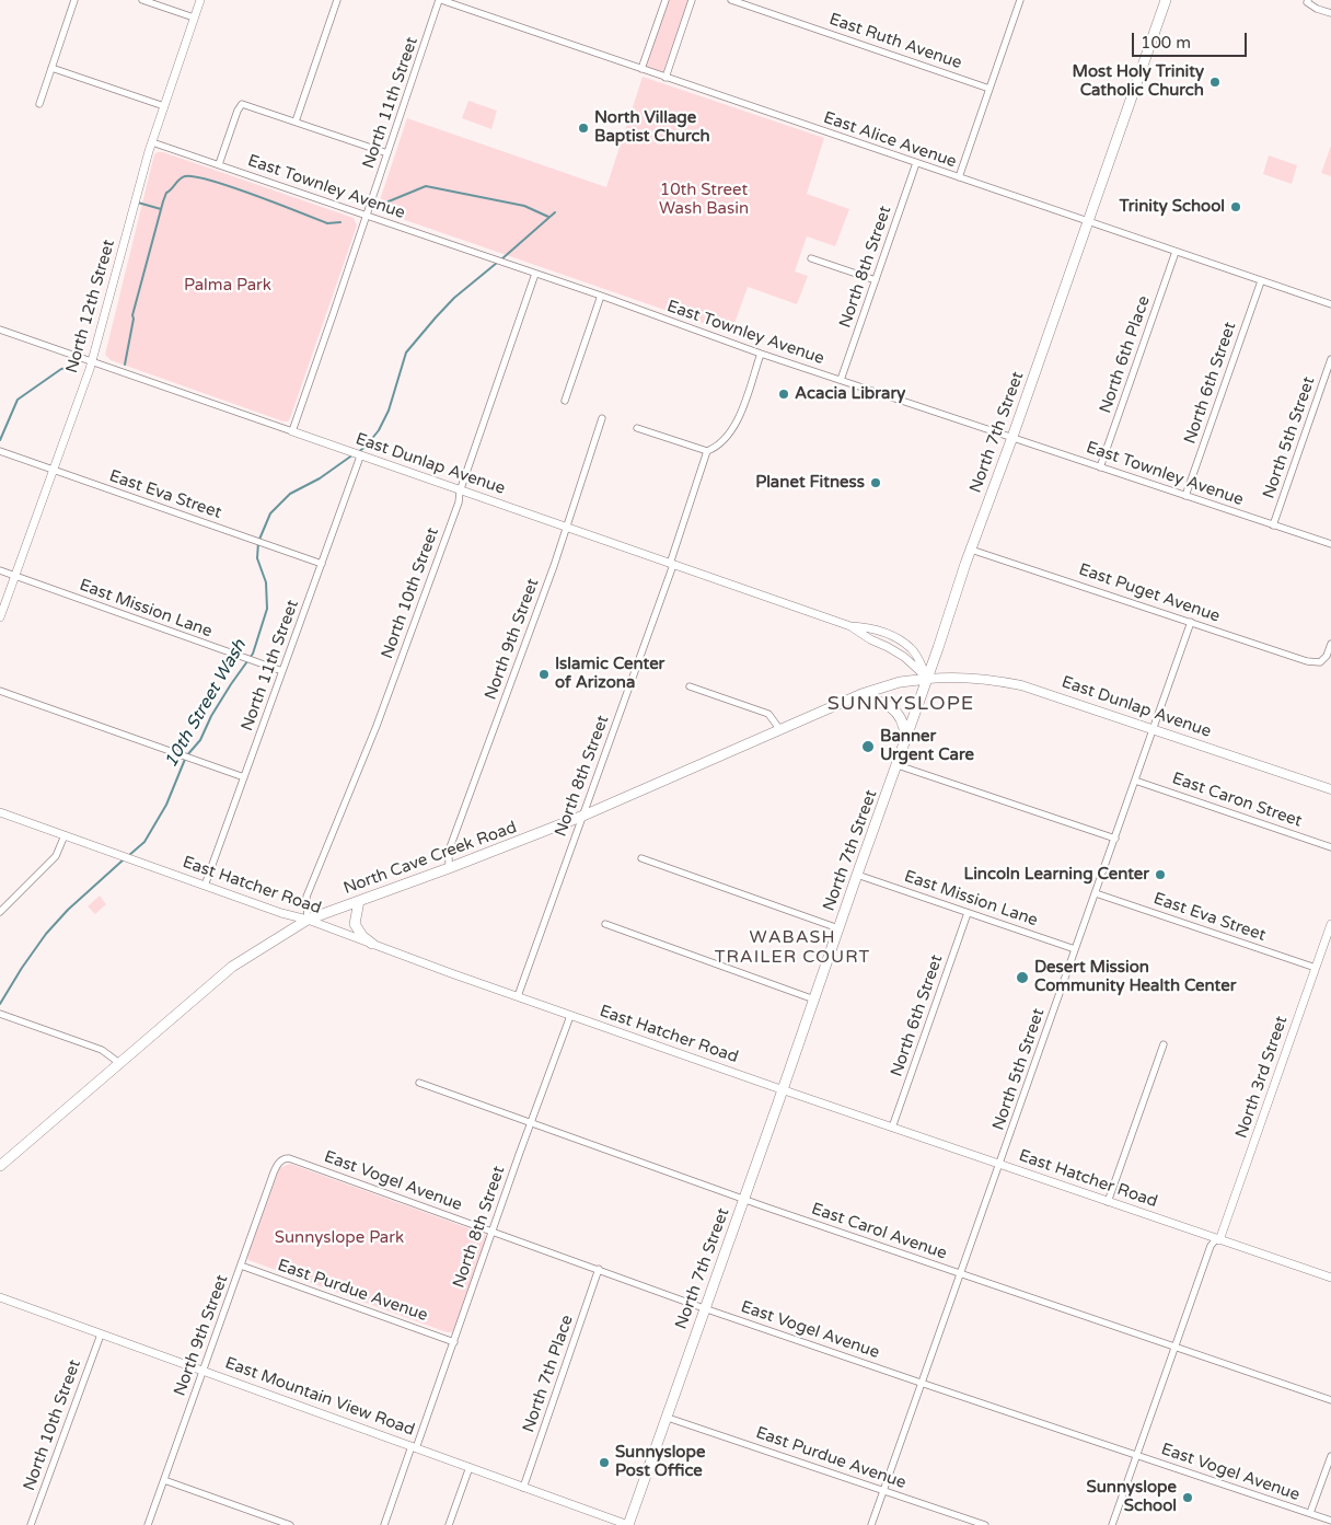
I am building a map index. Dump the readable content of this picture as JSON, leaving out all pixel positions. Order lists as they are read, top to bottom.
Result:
{
  "streets": {
    "main road": ["North 7th Street", "East Dunlap Avenue", "North Cave Creek Road"],
    "street": [
      "East Ruth Avenue",
      "North 11th Street",
      "East Alice Avenue",
      "East Townley Avenue",
      "North 8th Street",
      "North 12th Street",
      "North 6th Place",
      "North 6th Street",
      "North 5th Street",
      "East Eva Street",
      "North 10th Street",
      "East Puget Avenue",
      "East Mission Lane",
      "North 9th Street",
      "East Caron Street",
      "East Hatcher Road",
      "North 3rd Street",
      "East Vogel Avenue",
      "East Carol Avenue",
      "East Purdue Avenue",
      "North 7th Place",
      "East Mountain View Road"
    ]
  },
  "crossings": [
    ["North 11th Street", "East Alice Avenue"],
    ["North 11th Street", "East Townley Avenue"],
    ["North 11th Street", "East Dunlap Avenue"],
    ["North 11th Street", "East Eva Street"],
    ["North 11th Street", "East Mission Lane"],
    ["North 11th Street", "East Hatcher Road"],
    ["East Alice Avenue", "North 8th Street"],
    ["East Alice Avenue", "North 6th Place"],
    ["East Alice Avenue", "North 6th Street"],
    ["East Alice Avenue", "North 7th Street"],
    ["East Townley Avenue", "North 8th Street"],
    ["East Townley Avenue", "North 12th Street"],
    ["East Townley Avenue", "North 6th Place"],
    ["East Townley Avenue", "North 6th Street"],
    ["East Townley Avenue", "North 7th Street"],
    ["East Townley Avenue", "North 5th Street"],
    ["East Townley Avenue", "North 10th Street"],
    ["North 8th Street", "East Dunlap Avenue"],
    ["North 8th Street", "North Cave Creek Road"],
    ["North 8th Street", "East Hatcher Road"],
    ["North 8th Street", "East Vogel Avenue"],
    ["North 8th Street", "East Carol Avenue"],
    ["North 8th Street", "East Purdue Avenue"],
    ["North 8th Street", "East Mountain View Road"],
    ["North 12th Street", "East Dunlap Avenue"],
    ["North 12th Street", "East Eva Street"],
    ["North 12th Street", "East Mission Lane"],
    ["North 6th Street", "East Mission Lane"],
    ["North 6th Street", "East Hatcher Road"],
    ["North 7th Street", "East Dunlap Avenue"],
    ["North 7th Street", "East Puget Avenue"],
    ["North 7th Street", "East Mission Lane"],
    ["North 7th Street", "North Cave Creek Road"],
    ["North 7th Street", "East Hatcher Road"],
    ["North 7th Street", "East Vogel Avenue"],
    ["North 7th Street", "East Carol Avenue"],
    ["North 7th Street", "East Purdue Avenue"],
    ["North 7th Street", "East Mountain View Road"],
    ["North 5th Street", "East Dunlap Avenue"],
    ["North 5th Street", "East Eva Street"],
    ["North 5th Street", "East Puget Avenue"],
    ["North 5th Street", "East Mission Lane"],
    ["North 5th Street", "East Caron Street"],
    ["North 5th Street", "East Hatcher Road"],
    ["North 5th Street", "East Vogel Avenue"],
    ["North 5th Street", "East Carol Avenue"],
    ["North 5th Street", "East Purdue Avenue"],
    ["East Dunlap Avenue", "North 10th Street"],
    ["East Dunlap Avenue", "North 9th Street"],
    ["East Dunlap Avenue", "North Cave Creek Road"],
    ["East Eva Street", "North 3rd Street"],
    ["North 10th Street", "North Cave Creek Road"],
    ["North 10th Street", "East Hatcher Road"],
    ["North 10th Street", "East Mountain View Road"],
    ["North 9th Street", "North Cave Creek Road"],
    ["North 9th Street", "East Vogel Avenue"],
    ["North 9th Street", "East Purdue Avenue"],
    ["North 9th Street", "East Mountain View Road"],
    ["North Cave Creek Road", "East Hatcher Road"],
    ["East Hatcher Road", "North 3rd Street"],
    ["North 3rd Street", "East Vogel Avenue"],
    ["North 3rd Street", "East Carol Avenue"],
    ["East Vogel Avenue", "North 7th Place"],
    ["North 7th Place", "East Mountain View Road"]
  ],
  "districts": ["SUNNYSLOPE", "WABASH TRAILER COURT"],
  "water": ["10th Street Wash"],
  "parks": ["10th Street Wash Basin", "Palma Park", "Sunnyslope Park"],
  "places": [
    "Most Holy Trinity Catholic Church",
    "North Village Baptist Church",
    "Trinity School",
    "Acacia Library",
    "Planet Fitness",
    "Islamic Center of Arizona",
    "Banner Urgent Care",
    "Lincoln Learning Center",
    "Desert Mission Community Health Center",
    "Sunnyslope Post Office",
    "Sunnyslope School"
  ],
  "scale_bar": "100 m"
}
